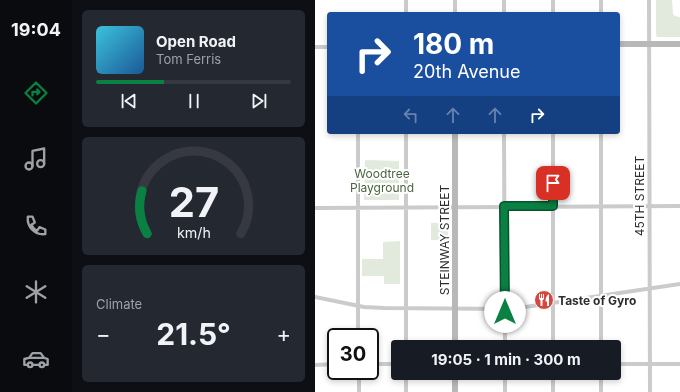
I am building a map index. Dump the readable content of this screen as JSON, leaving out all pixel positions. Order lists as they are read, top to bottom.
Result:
{
  "streets": {
    "street": ["45TH STREET", "STEINWAY STREET"]
  },
  "parks": ["Woodtree Playground"],
  "places": {
    "restaurant": ["Taste of Gyro"]
  },
  "page": {
    "tabs": "19:04",
    "turn": ["180 m", "20th Avenue"],
    "song": ["Open Road", "Tom Ferris"],
    "tile": "Climate",
    "heat": ["−", "21.5°", "+"],
    "limit": "30",
    "trip": "19:05 · 1 min · 300 m",
    "gauge": ["27", "km/h"]
  }
}
